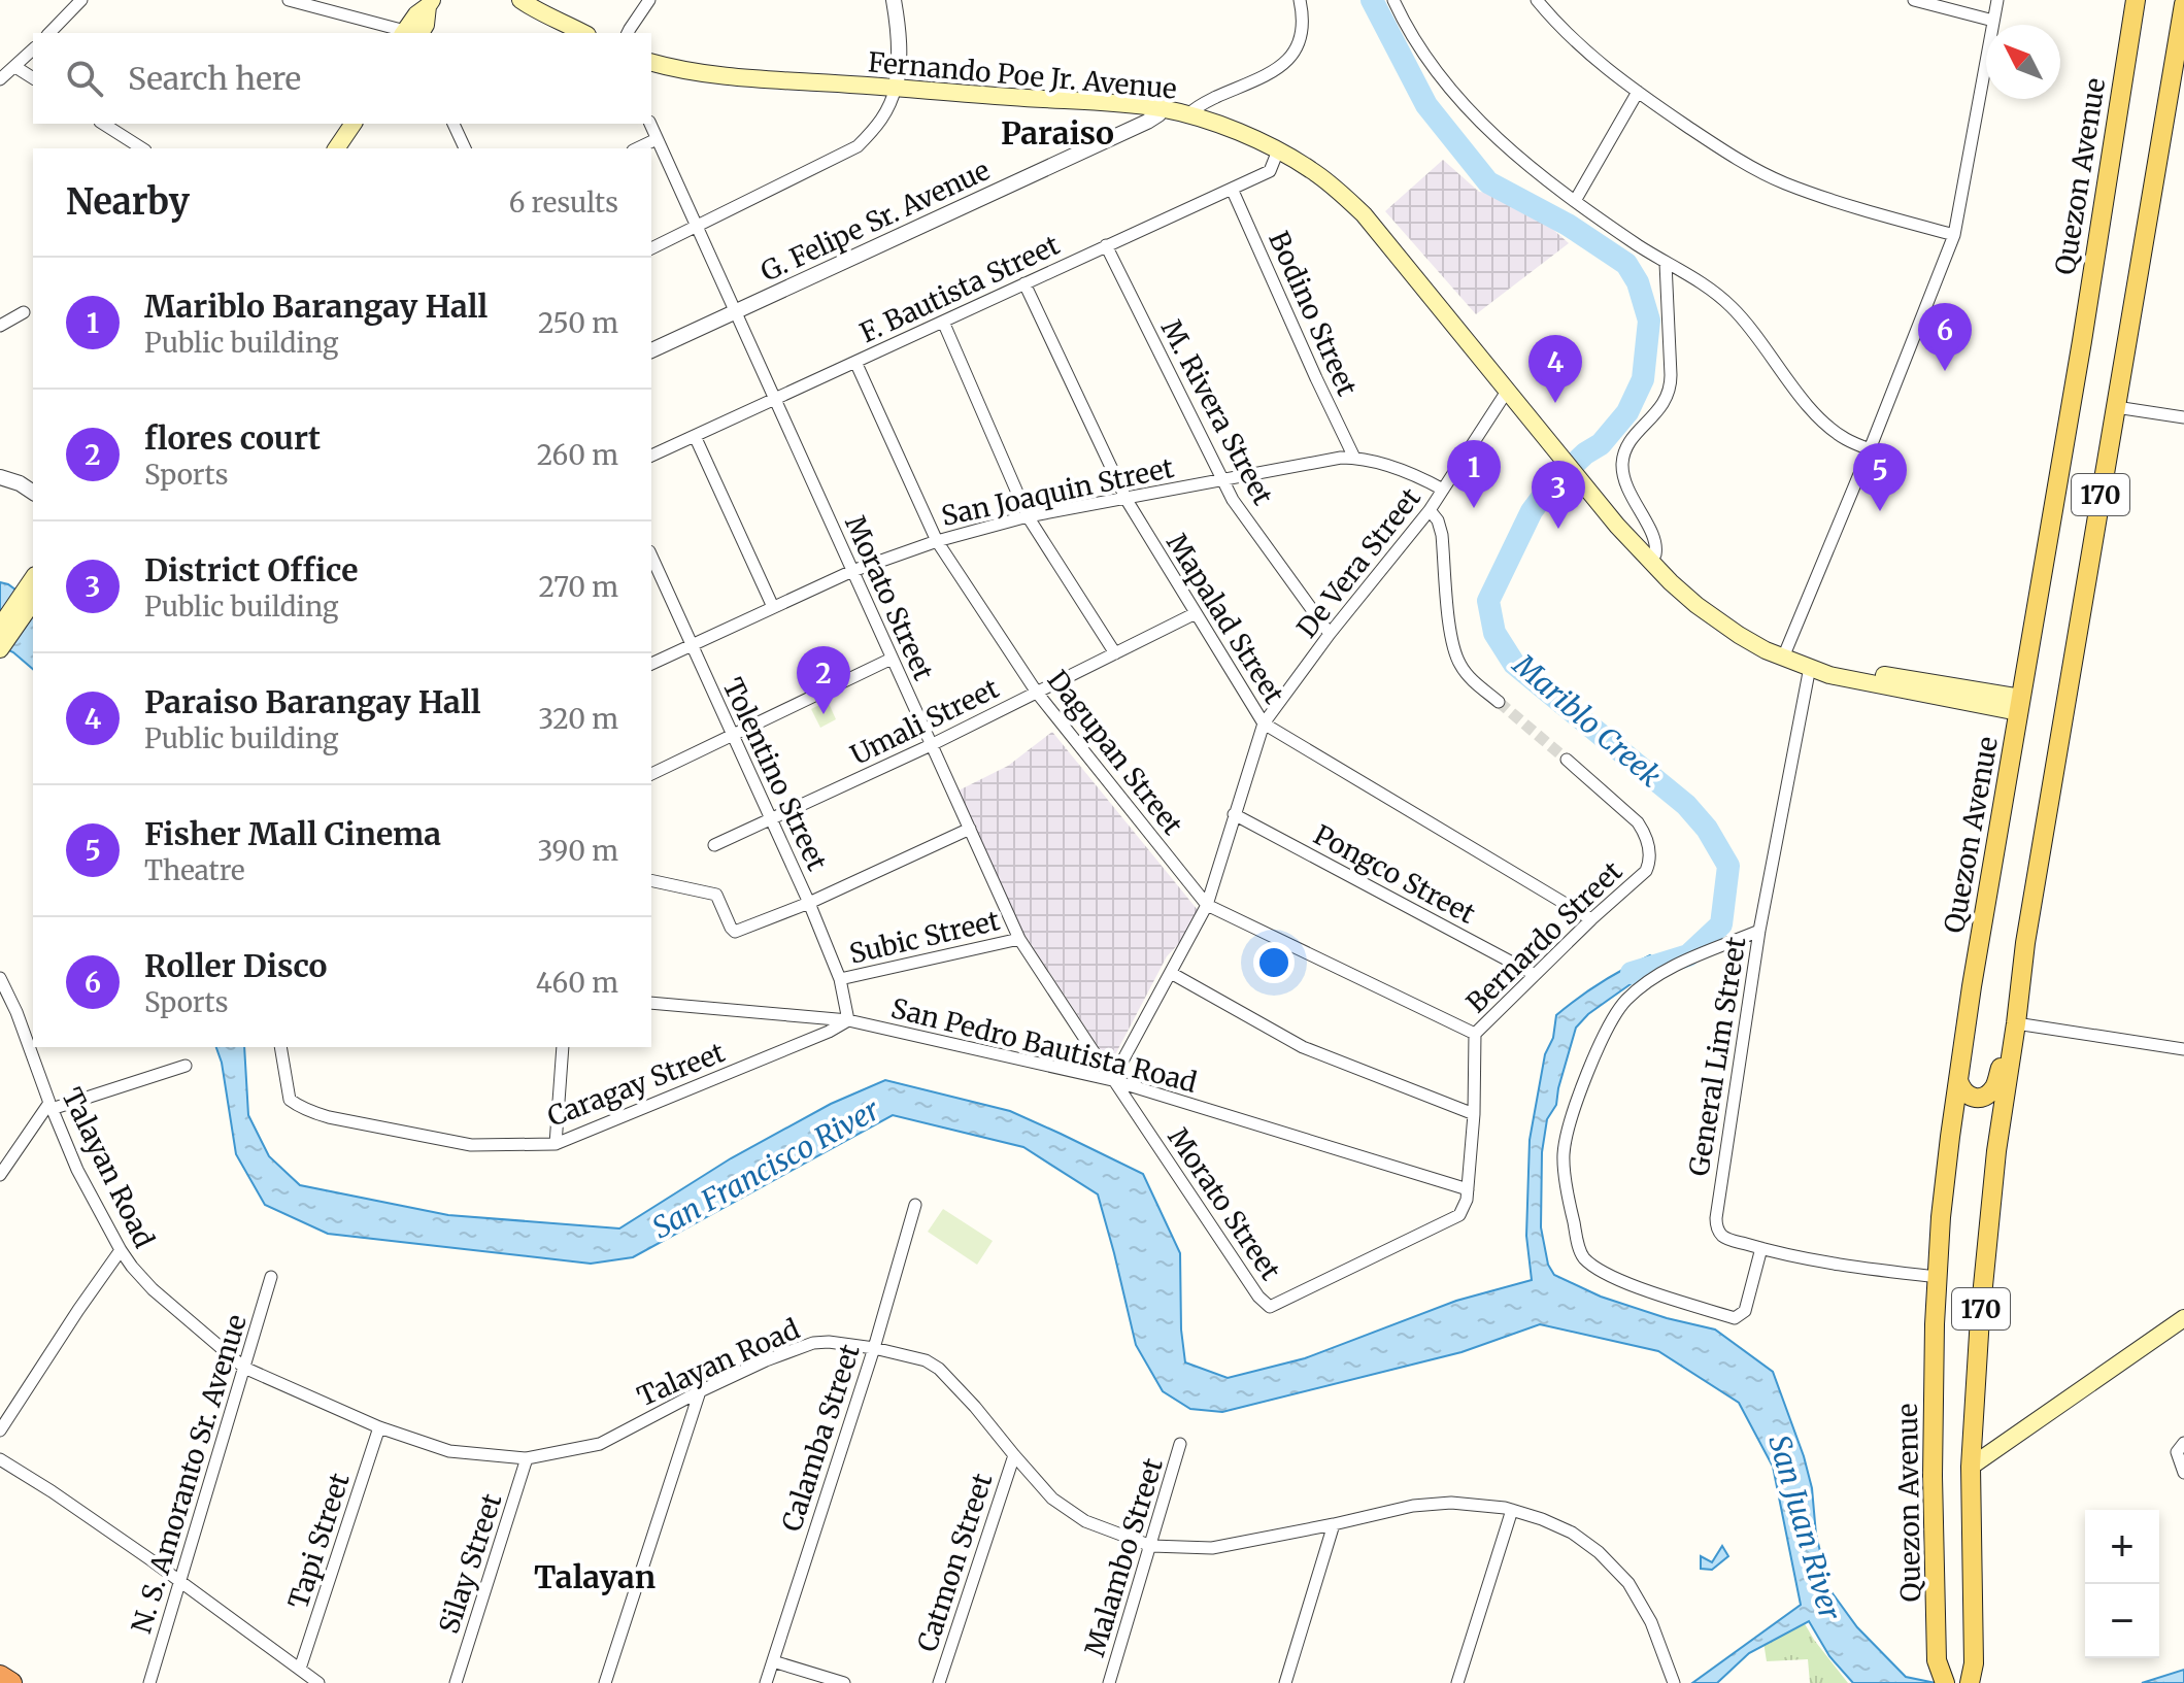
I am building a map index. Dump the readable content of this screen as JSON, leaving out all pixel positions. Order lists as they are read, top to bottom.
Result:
{
  "streets": {
    "main road": ["Fernando Poe Jr. Avenue", "Quezon Avenue", "170"],
    "street": [
      "G. Felipe Sr. Avenue",
      "F. Bautista Street",
      "Bodino Street",
      "M. Rivera Street",
      "San Joaquin Street",
      "De Vera Street",
      "Morato Street",
      "Mapalad Street",
      "Umali Street",
      "Dagupan Street",
      "Tolentino Street",
      "Pongco Street",
      "Subic Street",
      "Bernardo Street",
      "San Pedro Bautista Road",
      "General Lim Street",
      "Caragay Street",
      "Talayan Road",
      "Calamba Street",
      "N. S. Amoranto Sr. Avenue",
      "Tapi Street",
      "Malambo Street",
      "Catmon Street",
      "Silay Street"
    ]
  },
  "crossings": [
    ["Fernando Poe Jr. Avenue", "Quezon Avenue"],
    ["Fernando Poe Jr. Avenue", "G. Felipe Sr. Avenue"],
    ["Fernando Poe Jr. Avenue", "F. Bautista Street"],
    ["Fernando Poe Jr. Avenue", "De Vera Street"],
    ["Fernando Poe Jr. Avenue", "General Lim Street"],
    ["Quezon Avenue", "General Lim Street"],
    ["G. Felipe Sr. Avenue", "Morato Street"],
    ["F. Bautista Street", "Bodino Street"],
    ["F. Bautista Street", "M. Rivera Street"],
    ["F. Bautista Street", "Morato Street"],
    ["F. Bautista Street", "Mapalad Street"],
    ["F. Bautista Street", "Dagupan Street"],
    ["Bodino Street", "San Joaquin Street"],
    ["M. Rivera Street", "San Joaquin Street"],
    ["M. Rivera Street", "De Vera Street"],
    ["San Joaquin Street", "De Vera Street"],
    ["San Joaquin Street", "Morato Street"],
    ["San Joaquin Street", "Mapalad Street"],
    ["San Joaquin Street", "Dagupan Street"],
    ["San Joaquin Street", "Tolentino Street"],
    ["De Vera Street", "Morato Street"],
    ["De Vera Street", "Mapalad Street"],
    ["De Vera Street", "Dagupan Street"],
    ["De Vera Street", "Pongco Street"],
    ["De Vera Street", "San Pedro Bautista Road"],
    ["Morato Street", "Umali Street"],
    ["Morato Street", "Subic Street"],
    ["Morato Street", "Bernardo Street"],
    ["Morato Street", "San Pedro Bautista Road"],
    ["Mapalad Street", "Umali Street"],
    ["Mapalad Street", "Bernardo Street"],
    ["Umali Street", "Dagupan Street"],
    ["Umali Street", "Tolentino Street"],
    ["Dagupan Street", "Bernardo Street"],
    ["Tolentino Street", "Subic Street"],
    ["Tolentino Street", "San Pedro Bautista Road"],
    ["Tolentino Street", "Caragay Street"],
    ["Pongco Street", "Bernardo Street"],
    ["Bernardo Street", "San Pedro Bautista Road"],
    ["San Pedro Bautista Road", "Caragay Street"],
    ["Talayan Road", "Calamba Street"],
    ["Talayan Road", "N. S. Amoranto Sr. Avenue"],
    ["Talayan Road", "Tapi Street"],
    ["Talayan Road", "Malambo Street"],
    ["Talayan Road", "Catmon Street"],
    ["Talayan Road", "Silay Street"]
  ],
  "districts": ["Paraiso", "Talayan"],
  "water": ["Mariblo Creek", "San Francisco River", "San Juan River"],
  "north": "top left",
  "page": {
    "search": "Search here",
    "heading": ["Nearby", "6 results"],
    "list": [
      {
        "mark": "1",
        "name": "Mariblo Barangay Hall",
        "note": "Public building",
        "value": "250 m"
      },
      {
        "mark": "2",
        "name": "flores court",
        "note": "Sports",
        "value": "260 m"
      },
      {
        "mark": "3",
        "name": "District Office",
        "note": "Public building",
        "value": "270 m"
      },
      {
        "mark": "4",
        "name": "Paraiso Barangay Hall",
        "note": "Public building",
        "value": "320 m"
      },
      {
        "mark": "5",
        "name": "Fisher Mall Cinema",
        "note": "Theatre",
        "value": "390 m"
      },
      {
        "mark": "6",
        "name": "Roller Disco",
        "note": "Sports",
        "value": "460 m"
      }
    ],
    "pins": [
      "6",
      "4",
      "1",
      "5",
      "3",
      "2"
    ],
    "map_buttons": ["+", "−"]
  }
}
